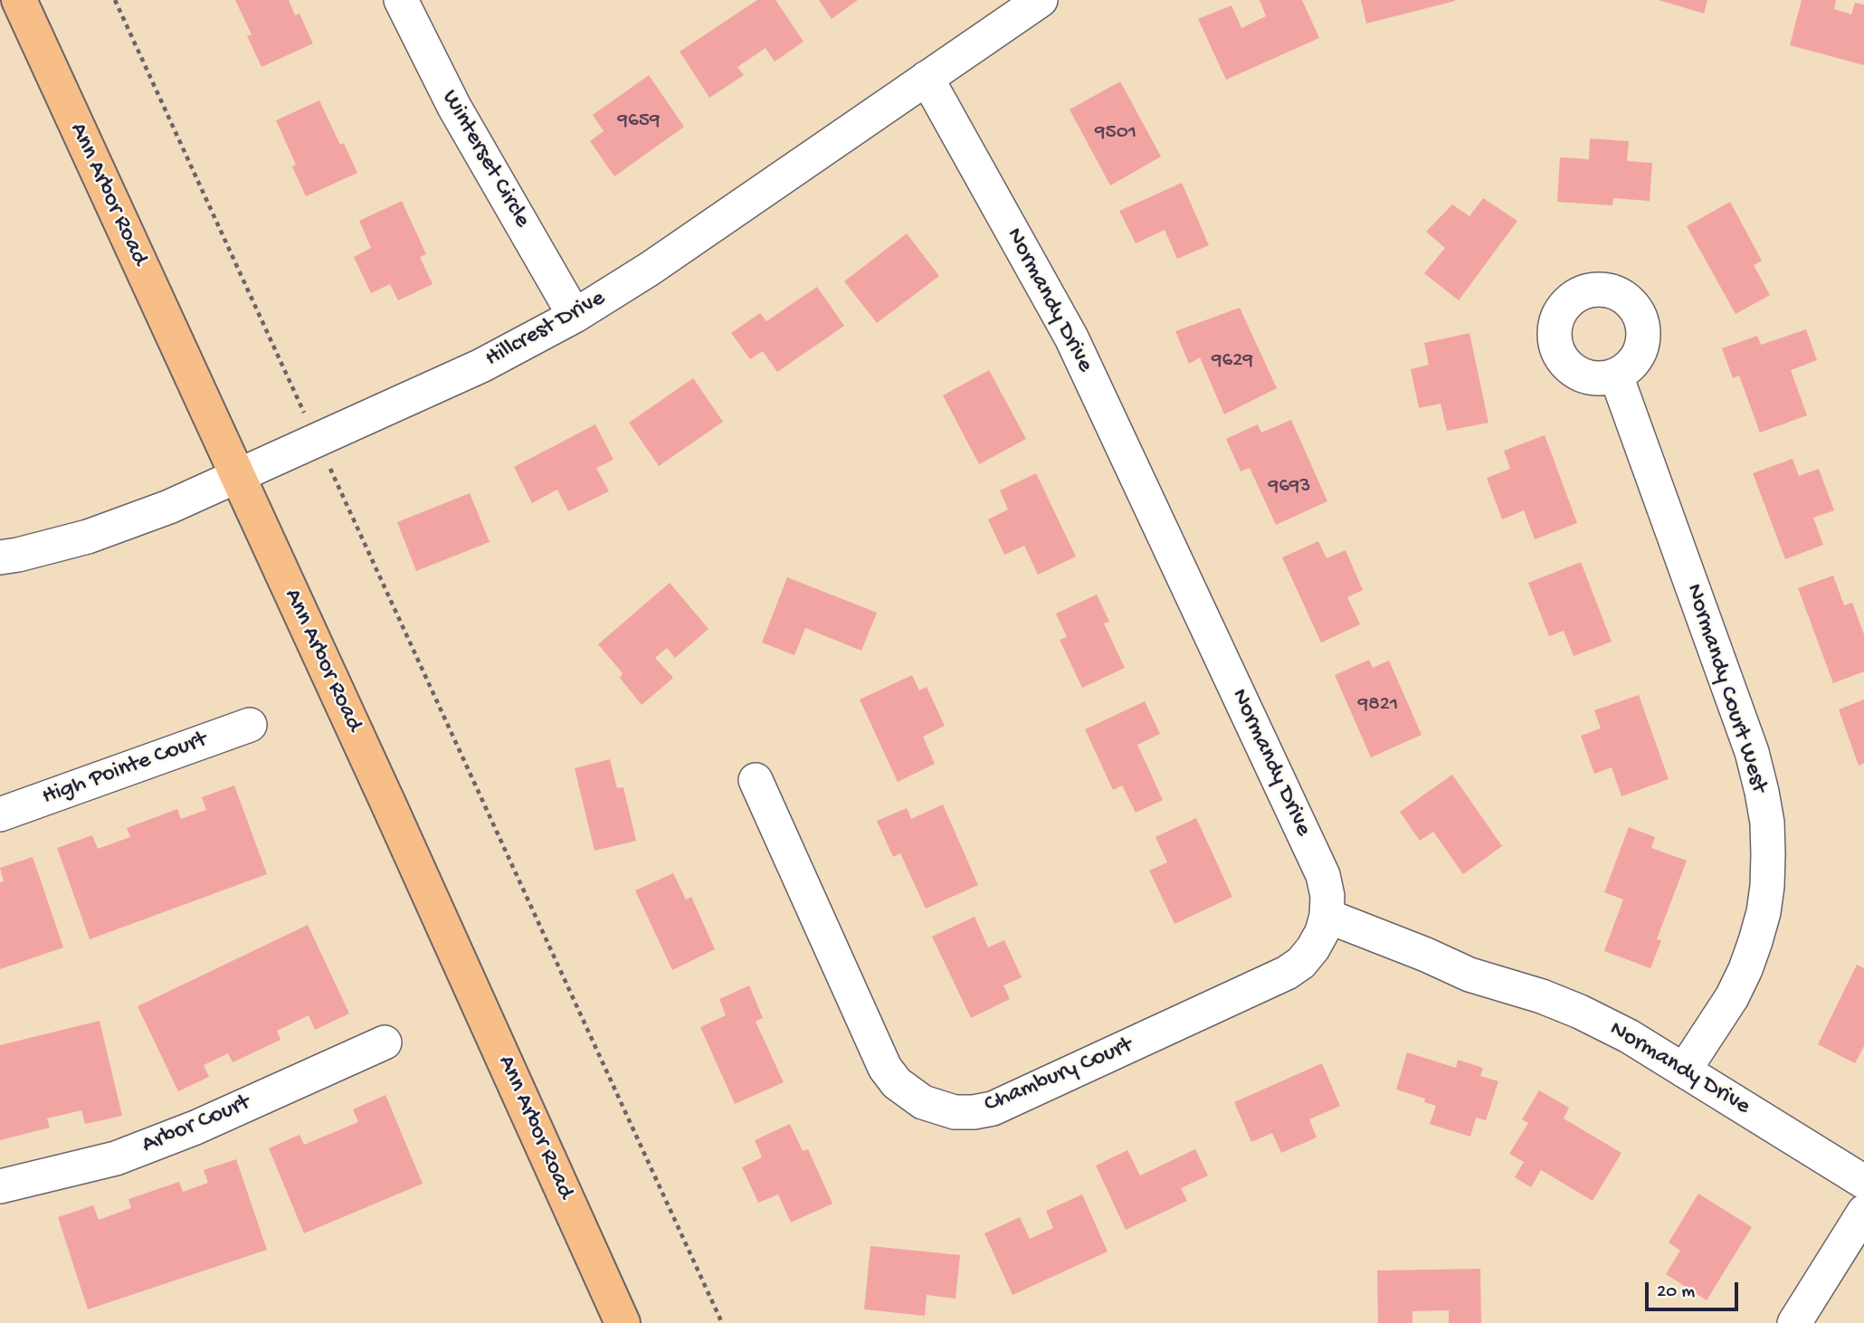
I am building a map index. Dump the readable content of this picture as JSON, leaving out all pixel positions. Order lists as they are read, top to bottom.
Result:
{
  "streets": {
    "main road": ["Ann Arbor Road"],
    "street": [
      "Winterset Circle",
      "Normandy Drive",
      "Hillcrest Drive",
      "Normandy Court West",
      "High Pointe Court",
      "Chambury Court",
      "Arbor Court"
    ]
  },
  "crossings": [
    ["Winterset Circle", "Hillcrest Drive"],
    ["Ann Arbor Road", "Hillcrest Drive"],
    ["Normandy Drive", "Hillcrest Drive"],
    ["Normandy Drive", "Normandy Court West"],
    ["Normandy Drive", "Chambury Court"]
  ],
  "house_numbers": [
    "9659",
    "9501",
    "9629",
    "9693",
    "9821"
  ],
  "scale_bar": "20 m"
}
